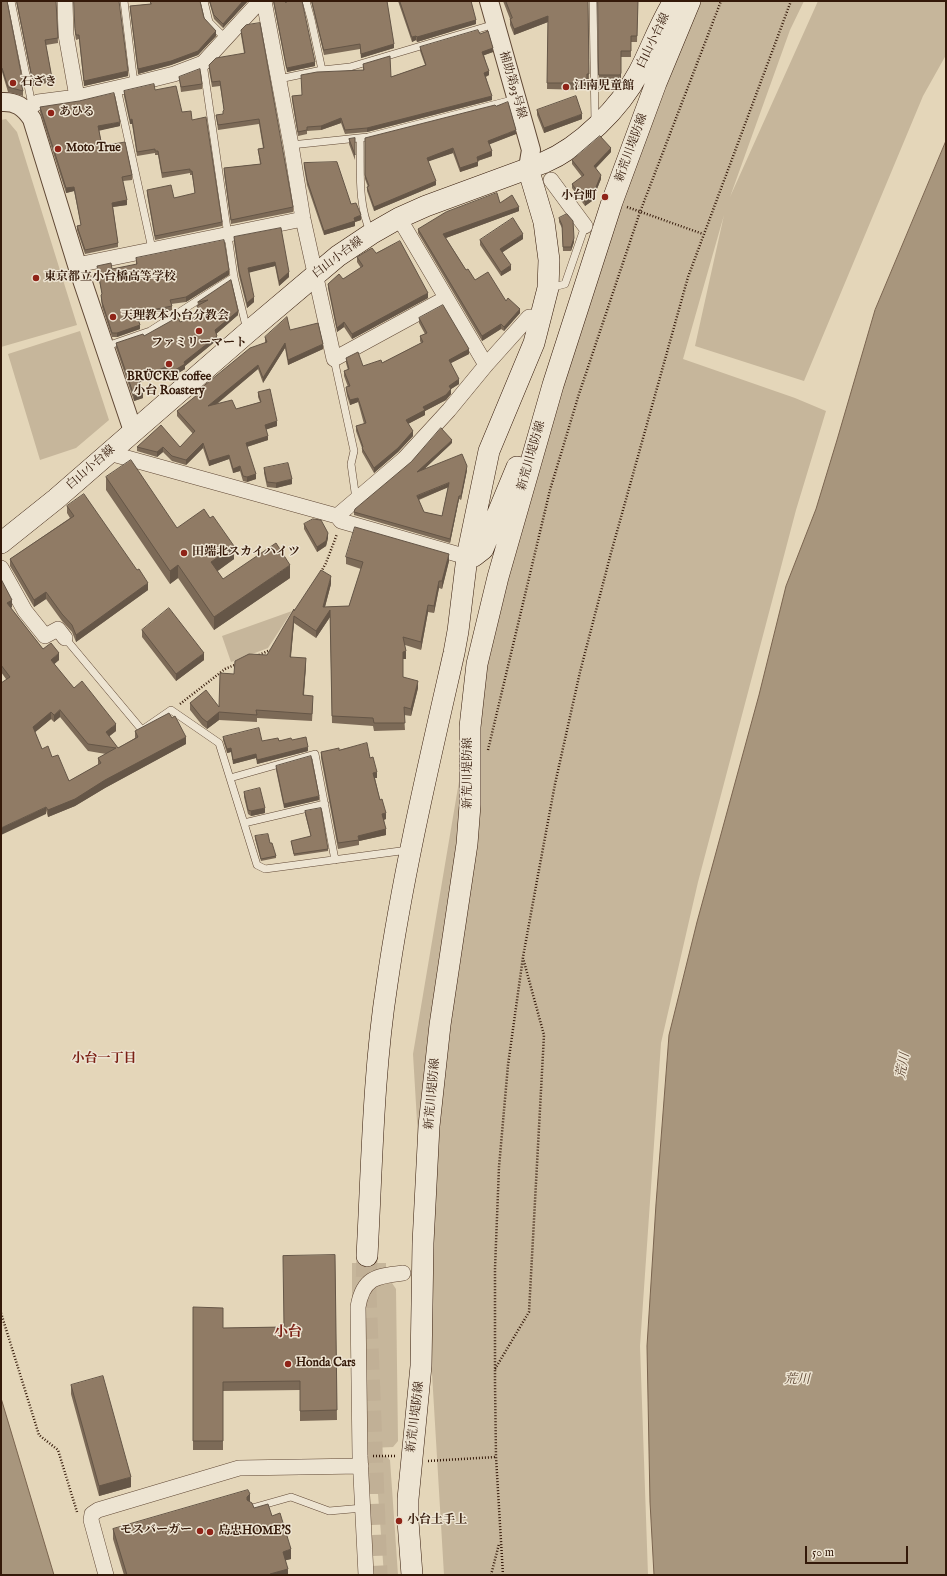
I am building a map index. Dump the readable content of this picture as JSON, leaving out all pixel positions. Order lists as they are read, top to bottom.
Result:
{
  "streets": {
    "main road": ["白山小台線", "新荒川堤防線"],
    "street": ["補助第93号線"]
  },
  "crossings": [
    ["白山小台線", "補助第93号線"]
  ],
  "districts": ["小台一丁目", "小台"],
  "water": ["荒川"],
  "places": [
    "石ざき",
    "江南児童館",
    "あひる",
    "Moto True",
    "小台町",
    "東京都立小台橋高等学校",
    "天理教本小台分教会",
    "ファミリーマート",
    "BRÜCKE coffee 小台 Roastery",
    "田端北スカイハイツ",
    "Honda Cars",
    "小台土手上",
    "モスバーガー",
    "島忠HOME'S"
  ],
  "scale_bar": "50 m"
}
